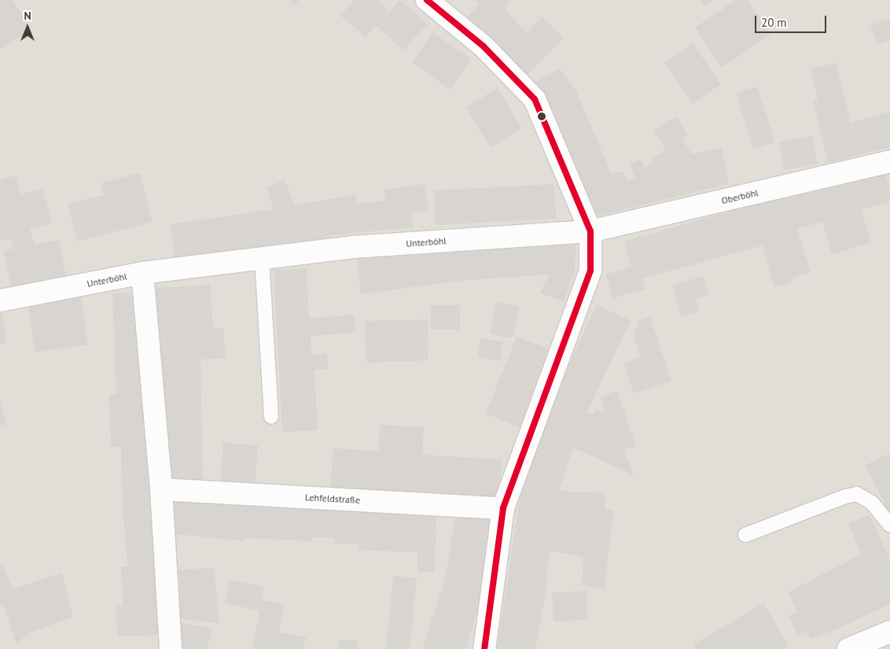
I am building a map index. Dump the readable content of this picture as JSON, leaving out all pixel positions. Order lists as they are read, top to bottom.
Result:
{
  "streets": {
    "street": ["Oberböhl", "Unterböhl", "Lehfeldstraße"]
  },
  "crossings": [
    ["Oberböhl", "Unterböhl"]
  ],
  "scale_bar": "20 m",
  "north": "top"
}
